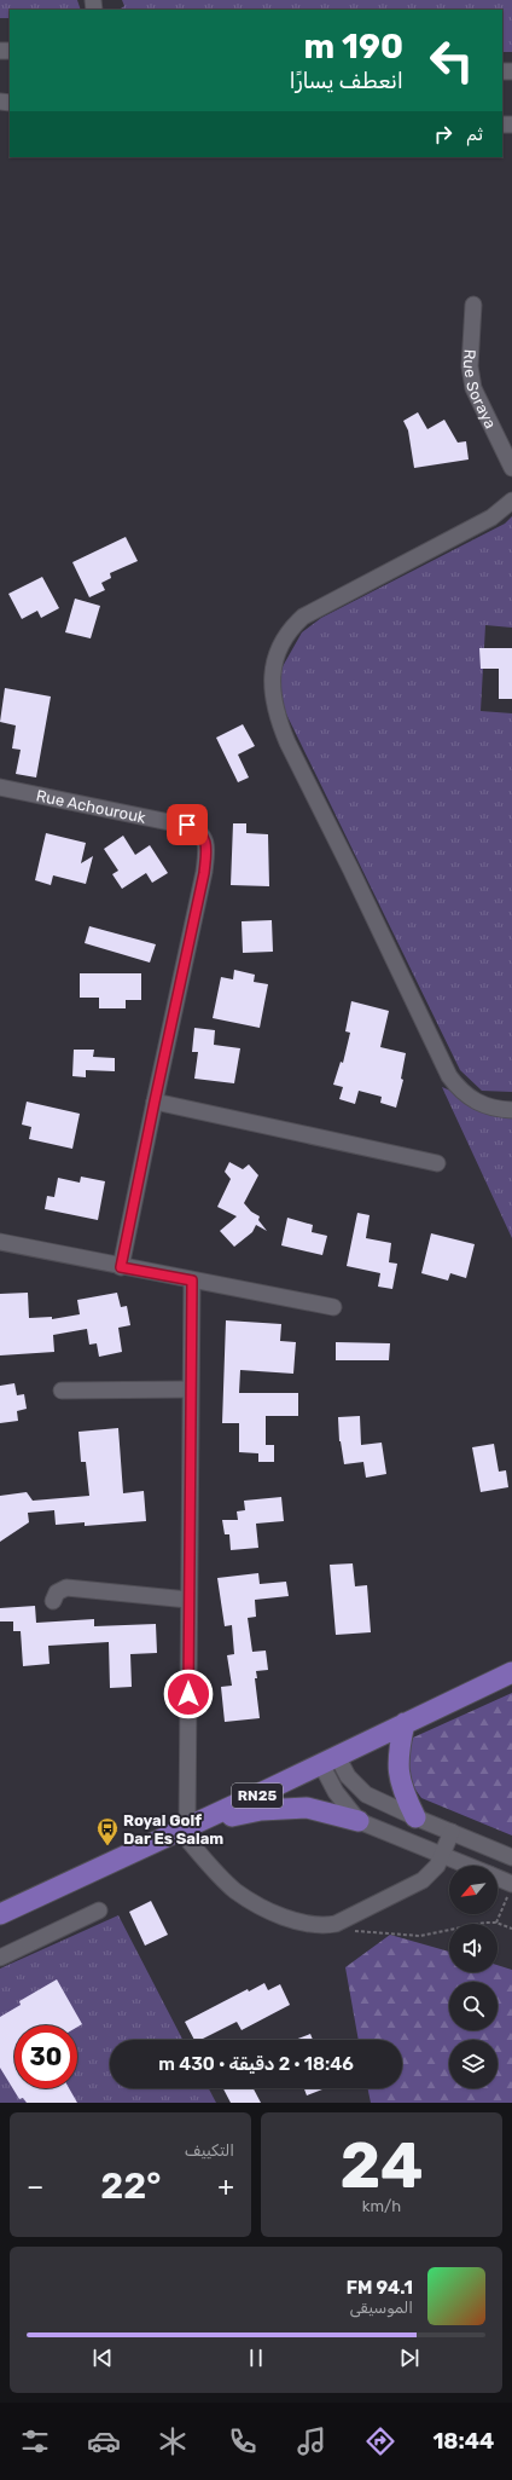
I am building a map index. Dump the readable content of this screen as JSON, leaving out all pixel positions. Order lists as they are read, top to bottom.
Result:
{
  "streets": {
    "main road": ["RN25"],
    "street": ["Rue Soraya", "Rue Achourouk"]
  },
  "places": {
    "bus stop": ["Royal Golf Dar Es Salam"]
  },
  "north": "bottom left",
  "page": {
    "turn": ["190 m", "انعطف يسارًا"],
    "then": "ثم",
    "limit": "30",
    "trip": "18:46 · 2 دقيقة · 430 m",
    "tile": [
      ["24", "km/h"],
      "التكييف"
    ],
    "heat": ["−", "22°", "+"],
    "song": ["94.1 FM", "الموسيقى"],
    "tabs": "18:44"
  }
}
